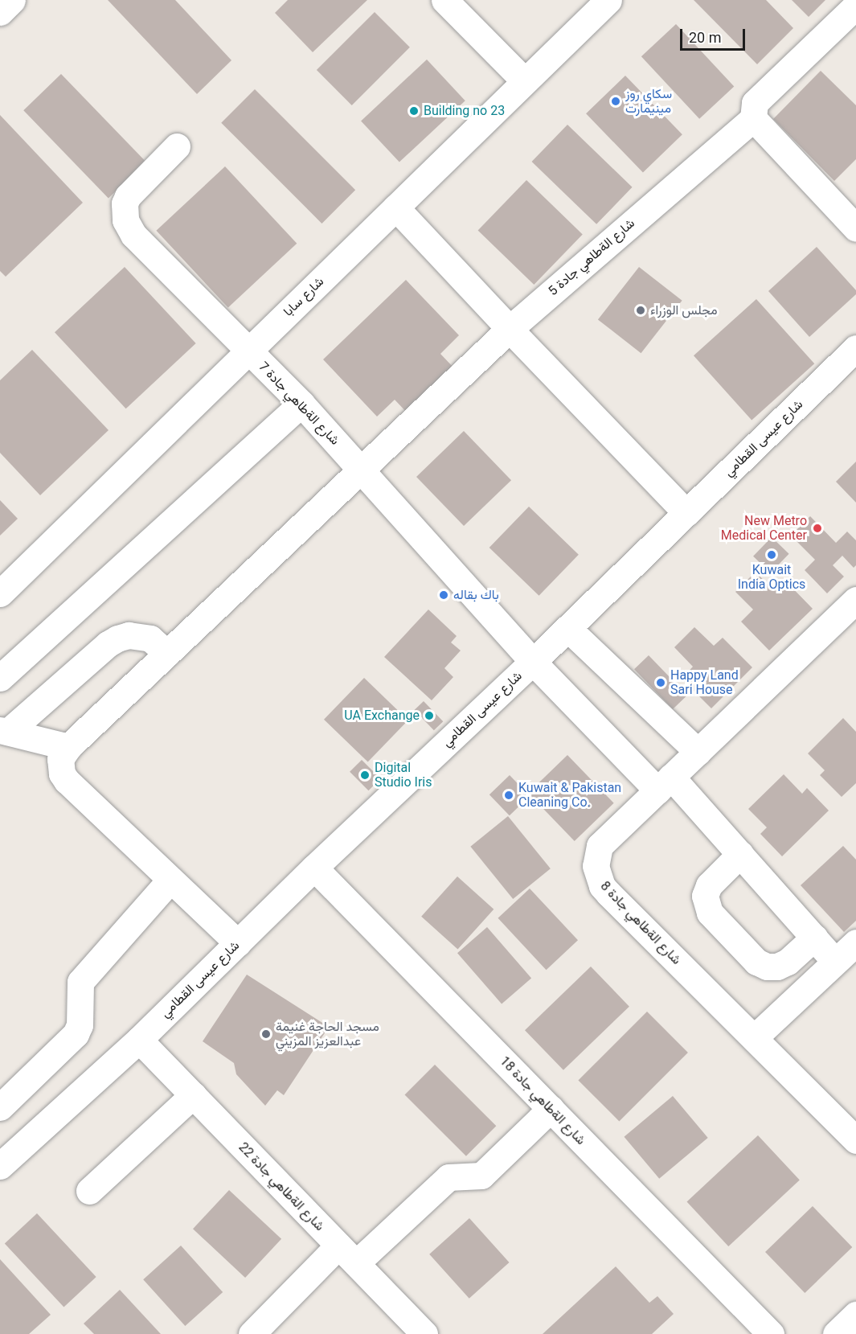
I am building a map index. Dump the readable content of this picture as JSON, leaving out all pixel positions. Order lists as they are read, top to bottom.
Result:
{
  "streets": {
    "street": [
      "شارع الةطاهي جادة 5",
      "شارع سابا",
      "شارع الةطاهي جادة 7",
      "شارع عيسى القطامي",
      "شارع الةطاهي جادة 8",
      "شارع الةطاهي جادة 18",
      "شارع الةطاهي جادة 22"
    ]
  },
  "crossings": [
    ["شارع الةطاهي جادة 5", "شارع الةطاهي جادة 7"],
    ["شارع سابا", "شارع الةطاهي جادة 7"],
    ["شارع الةطاهي جادة 7", "شارع عيسى القطامي"],
    ["شارع الةطاهي جادة 7", "شارع الةطاهي جادة 8"],
    ["شارع عيسى القطامي", "شارع الةطاهي جادة 18"],
    ["شارع عيسى القطامي", "شارع الةطاهي جادة 22"]
  ],
  "places": [
    "سكاي روز مينيمارت",
    "Building no 23",
    "مجلس الوزراء",
    "New Metro Medical Center",
    "Kuwait India Optics",
    "باك بقاله",
    "Happy Land Sari House",
    "UA Exchange",
    "Digital Studio Iris",
    "Kuwait & Pakistan Cleaning Co.",
    "مسجد الحاجة غنيمة عبدالعزيز المزيني"
  ],
  "scale_bar": "20 m"
}
